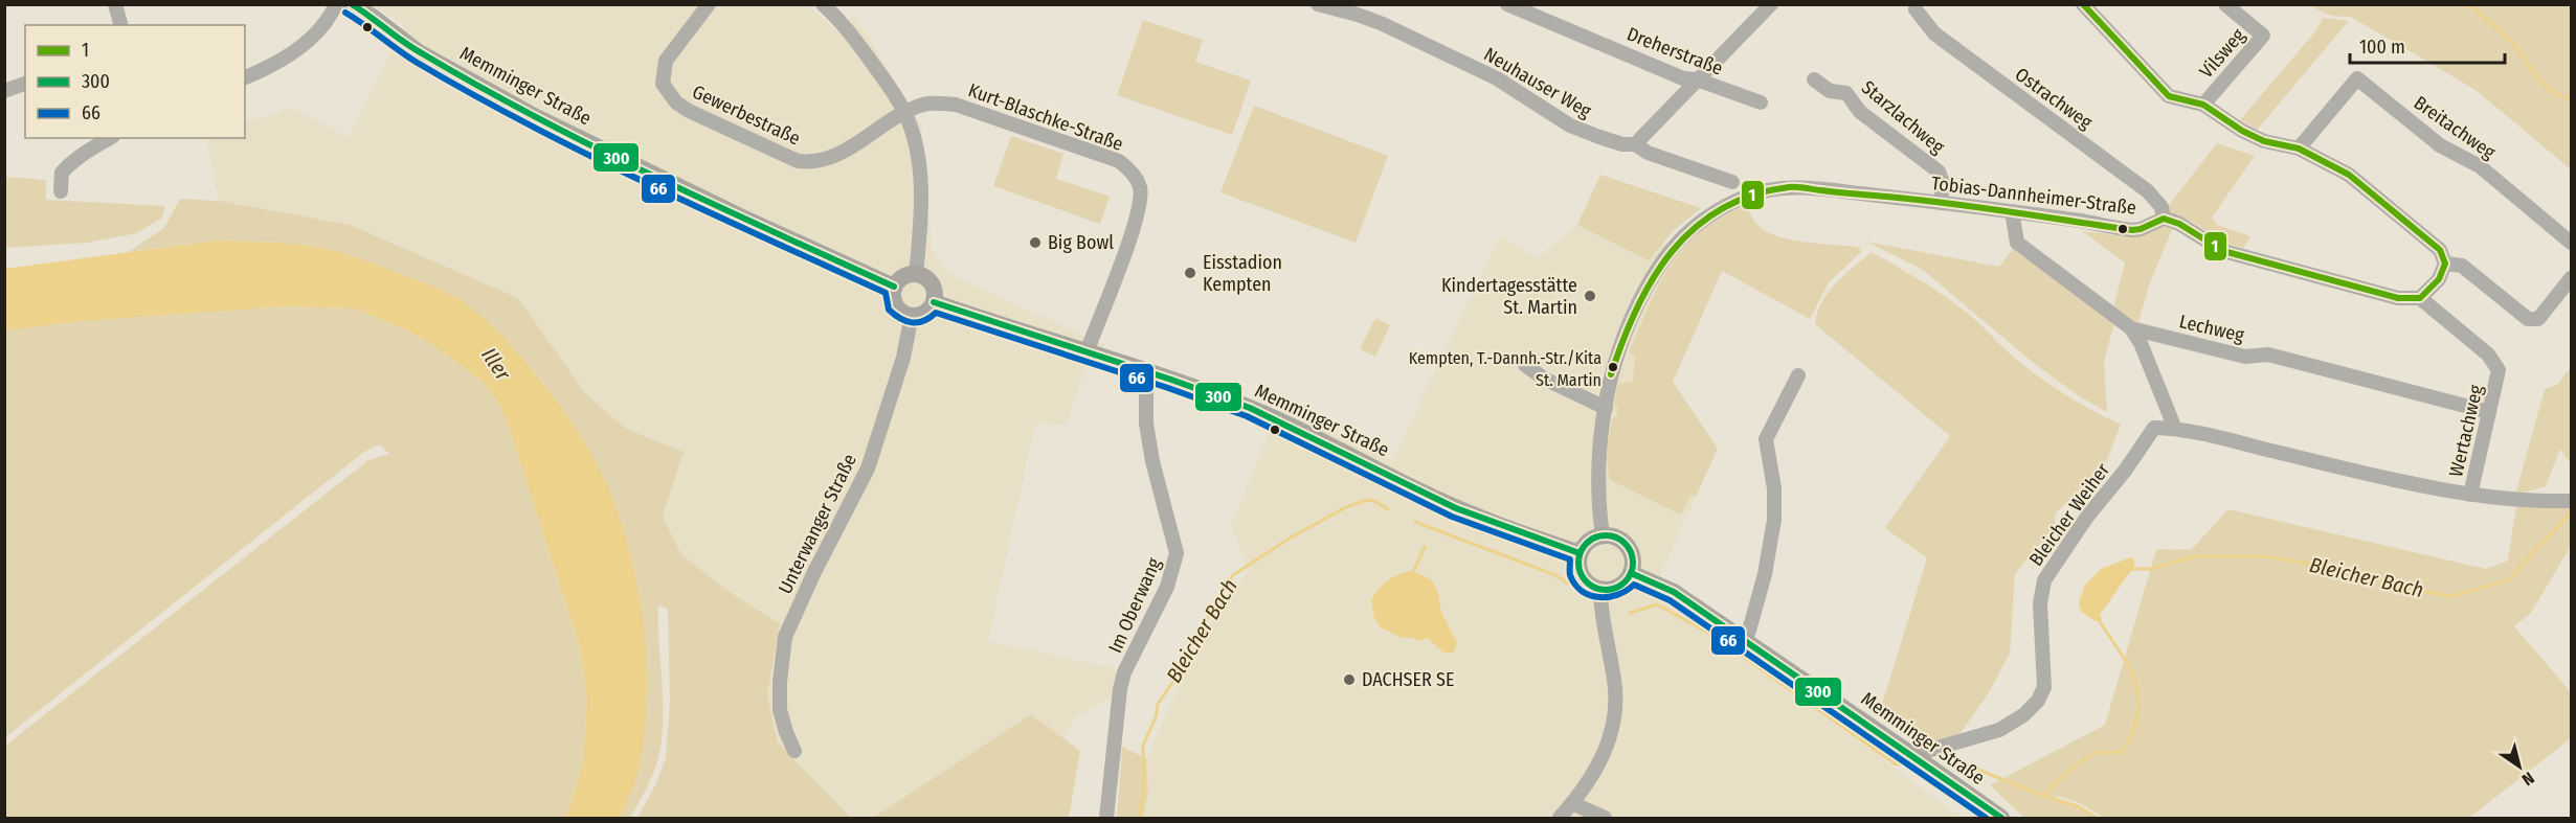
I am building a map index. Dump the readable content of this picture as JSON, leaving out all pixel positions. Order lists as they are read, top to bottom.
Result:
{
  "streets": {
    "main road": ["Memminger Straße"],
    "street": [
      "Dreherstraße",
      "Vilsweg",
      "Neuhauser Weg",
      "Ostrachweg",
      "Gewerbestraße",
      "Kurt-Blaschke-Straße",
      "Starzlachweg",
      "Breitachweg",
      "Tobias-Dannheimer-Straße",
      "Lechweg",
      "Wertachweg",
      "Bleicher Weiher",
      "Unterwanger Straße",
      "Im Oberwang"
    ]
  },
  "crossings": [
    ["Memminger Straße", "Kurt-Blaschke-Straße"],
    ["Memminger Straße", "Tobias-Dannheimer-Straße"],
    ["Memminger Straße", "Bleicher Weiher"],
    ["Memminger Straße", "Unterwanger Straße"],
    ["Memminger Straße", "Im Oberwang"],
    ["Ostrachweg", "Tobias-Dannheimer-Straße"],
    ["Gewerbestraße", "Kurt-Blaschke-Straße"],
    ["Starzlachweg", "Tobias-Dannheimer-Straße"],
    ["Tobias-Dannheimer-Straße", "Lechweg"],
    ["Lechweg", "Wertachweg"]
  ],
  "water": ["Iller", "Bleicher Bach"],
  "places": [
    "Big Bowl",
    "Eisstadion Kempten",
    "Kindertagesstätte St. Martin",
    "Kempten, T.-Dannh.-Str./Kita St. Martin",
    "DACHSER SE"
  ],
  "lines": ["transit line 1", "transit line 300", "transit line 66"],
  "legend": ["1", "300", "66"],
  "scale_bar": "100 m",
  "north": "bottom right"
}
